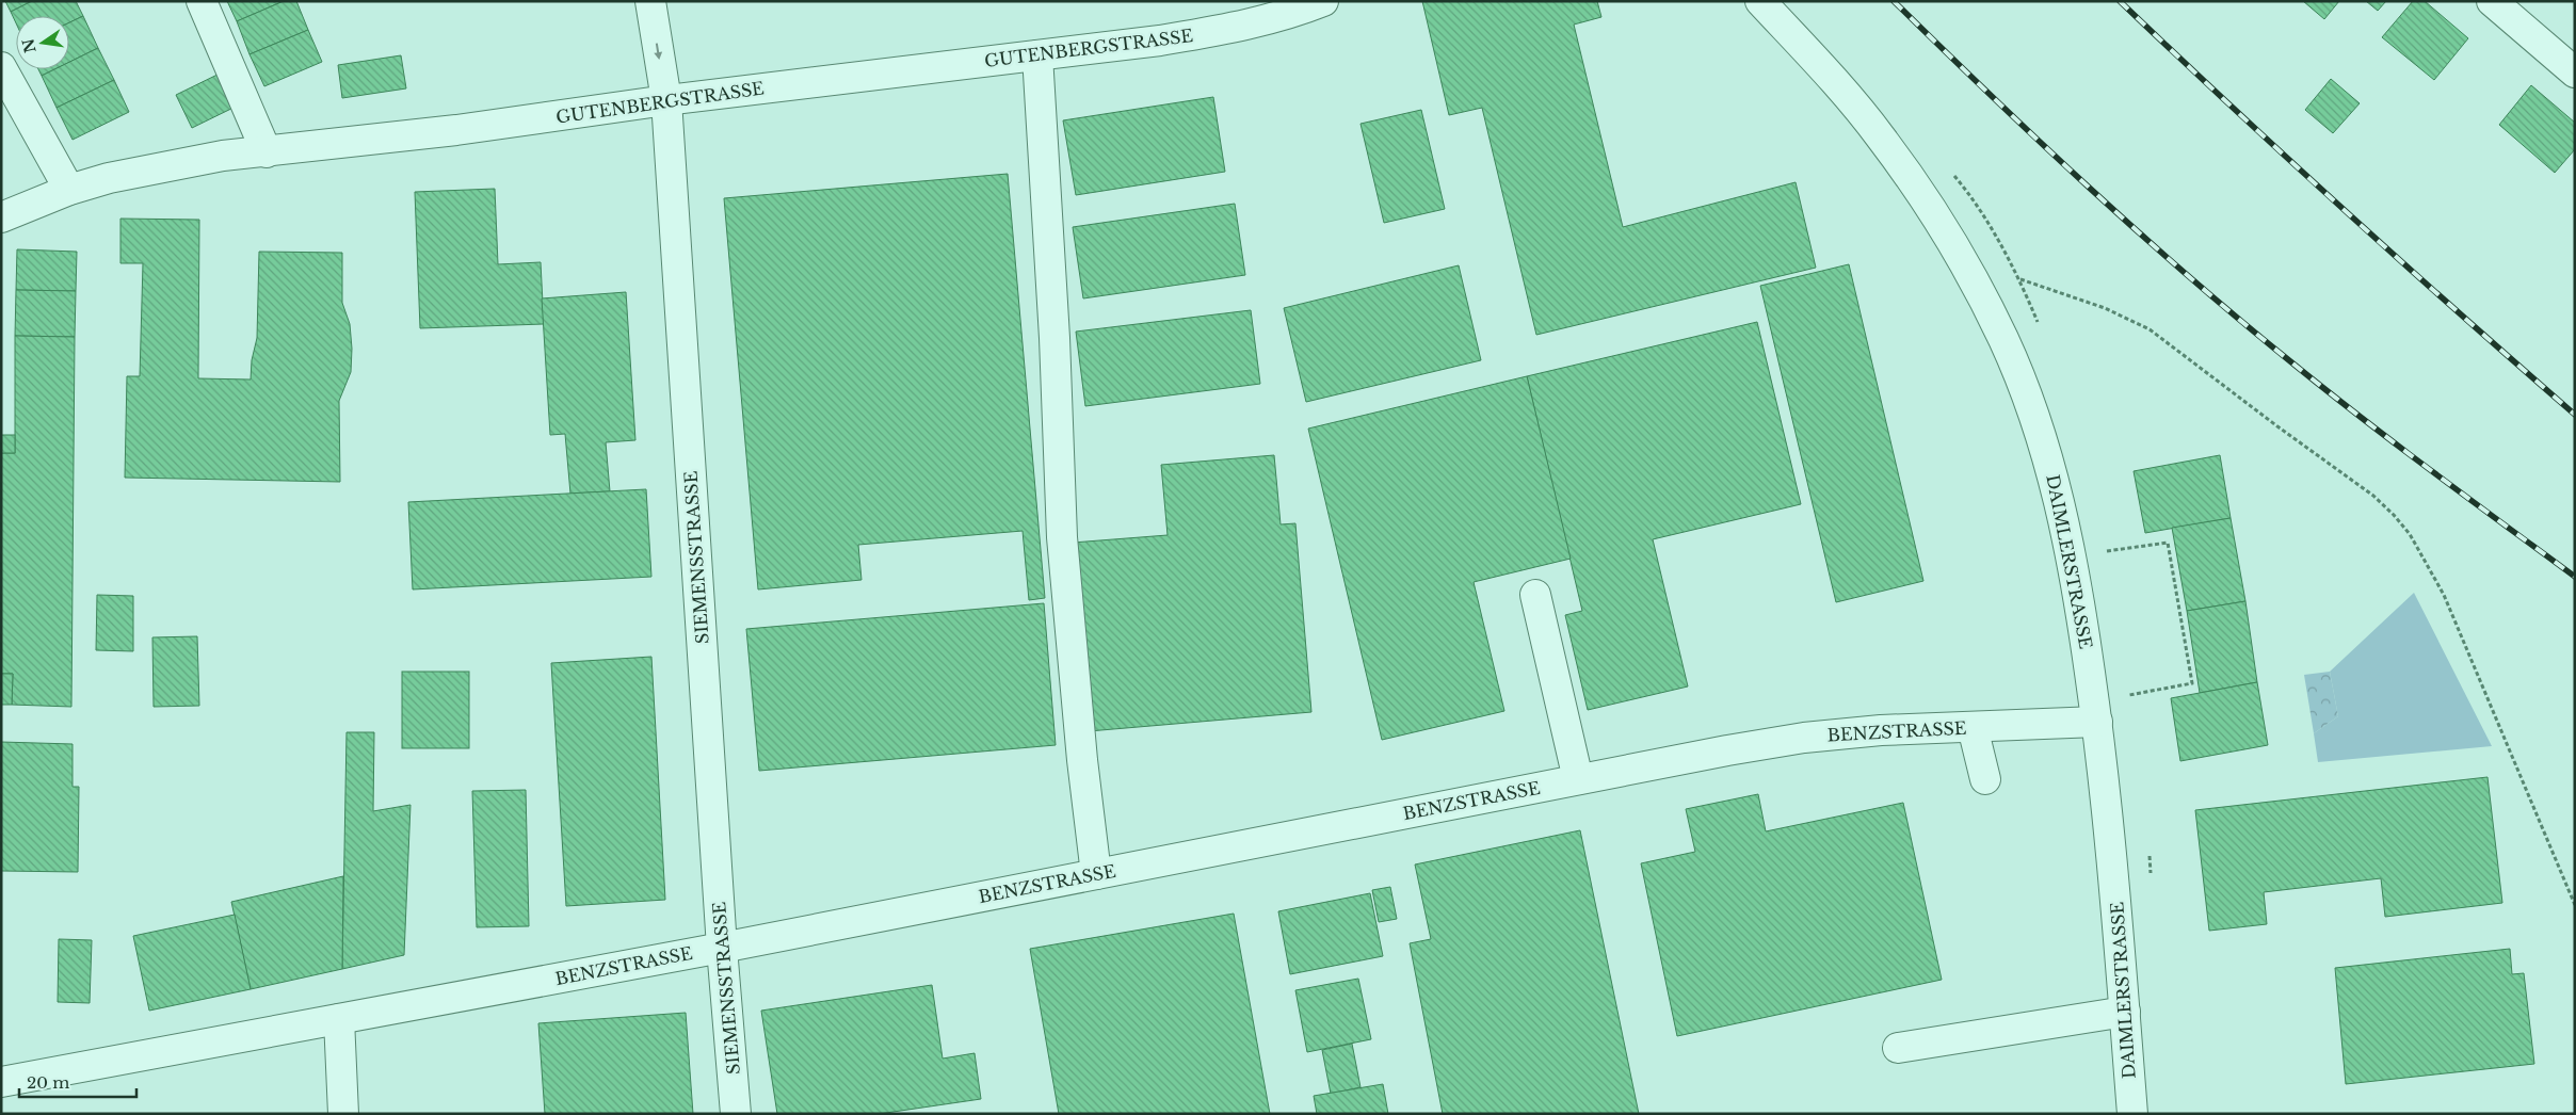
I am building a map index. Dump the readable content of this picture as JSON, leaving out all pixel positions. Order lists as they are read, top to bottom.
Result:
{
  "streets": {
    "street": [
      "GUTENBERGSTRASSE",
      "SIEMENSSTRASSE",
      "DAIMLERSTRASSE",
      "BENZSTRASSE"
    ]
  },
  "crossings": [
    ["GUTENBERGSTRASSE", "SIEMENSSTRASSE"],
    ["SIEMENSSTRASSE", "BENZSTRASSE"],
    ["DAIMLERSTRASSE", "BENZSTRASSE"]
  ],
  "scale_bar": "20 m",
  "north": "left"
}
